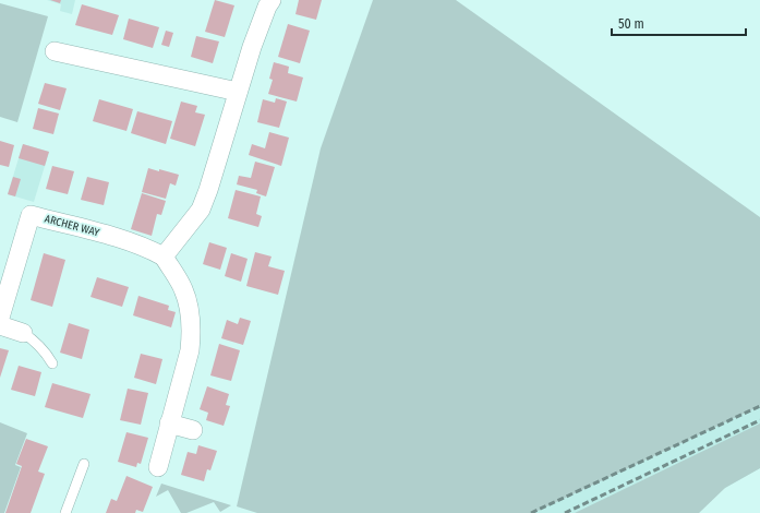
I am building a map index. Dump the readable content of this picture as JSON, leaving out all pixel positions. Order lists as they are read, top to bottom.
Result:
{
  "streets": {
    "street": ["ARCHER WAY"]
  },
  "scale_bar": "50 m"
}
